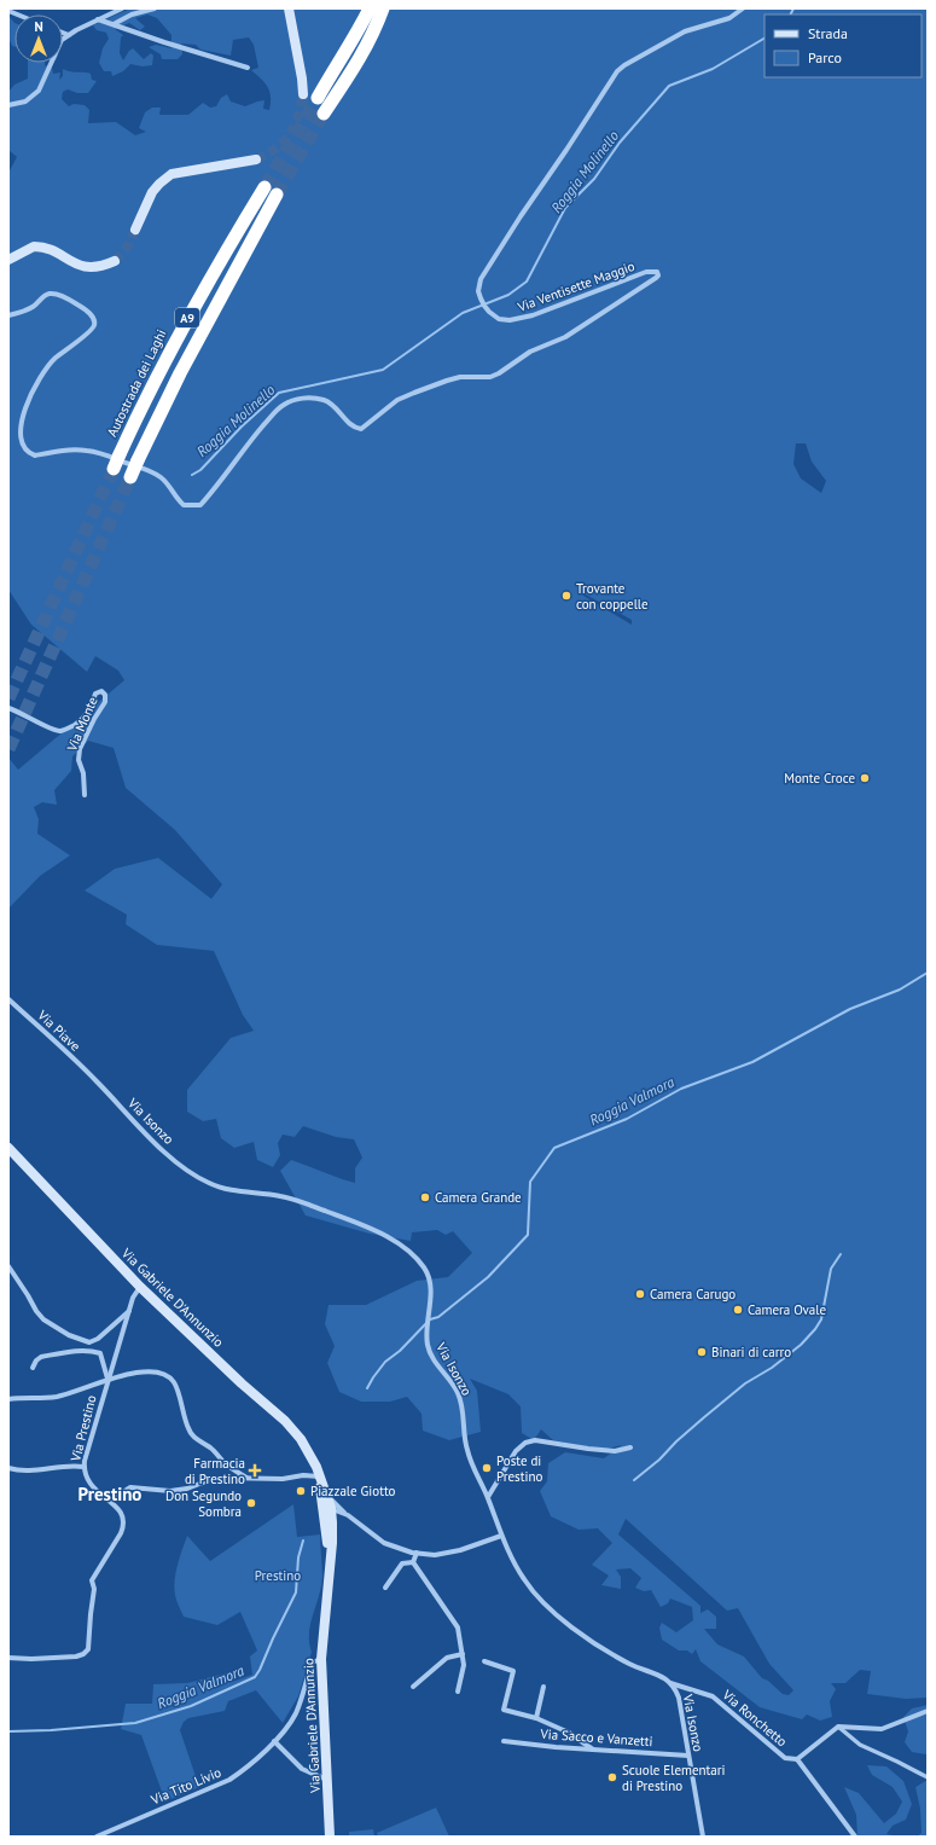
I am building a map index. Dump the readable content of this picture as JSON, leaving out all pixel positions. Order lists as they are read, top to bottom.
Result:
{
  "streets": {
    "highway": ["A9", "Autostrada dei Laghi"],
    "main road": ["Via Gabriele D'Annunzio"],
    "street": [
      "Via Ventisette Maggio",
      "Via Monte",
      "Via Piave",
      "Via Isonzo",
      "Via Prestino",
      "Via Ronchetto",
      "Via Sacco e Vanzetti",
      "Via Tito Livio"
    ]
  },
  "crossings": [
    ["Via Piave", "Via Isonzo"],
    ["Via Isonzo", "Via Ronchetto"],
    ["Via Isonzo", "Via Sacco e Vanzetti"],
    ["Via Gabriele D'Annunzio", "Via Prestino"],
    ["Via Gabriele D'Annunzio", "Via Tito Livio"]
  ],
  "districts": ["Prestino"],
  "water": ["Roggia Molinello", "Roggia Valmora"],
  "parks": ["Prestino"],
  "places": {
    "other": [
      "Trovante con coppelle",
      "Monte Croce",
      "Camera Grande",
      "Camera Carugo",
      "Camera Ovale",
      "Binari di carro",
      "Poste di Prestino",
      "Piazzale Giotto",
      "Don Segundo Sombra",
      "Scuole Elementari di Prestino"
    ],
    "health": ["Farmacia di Prestino"]
  },
  "legend": ["Strada", "Parco"],
  "north": "top"
}
